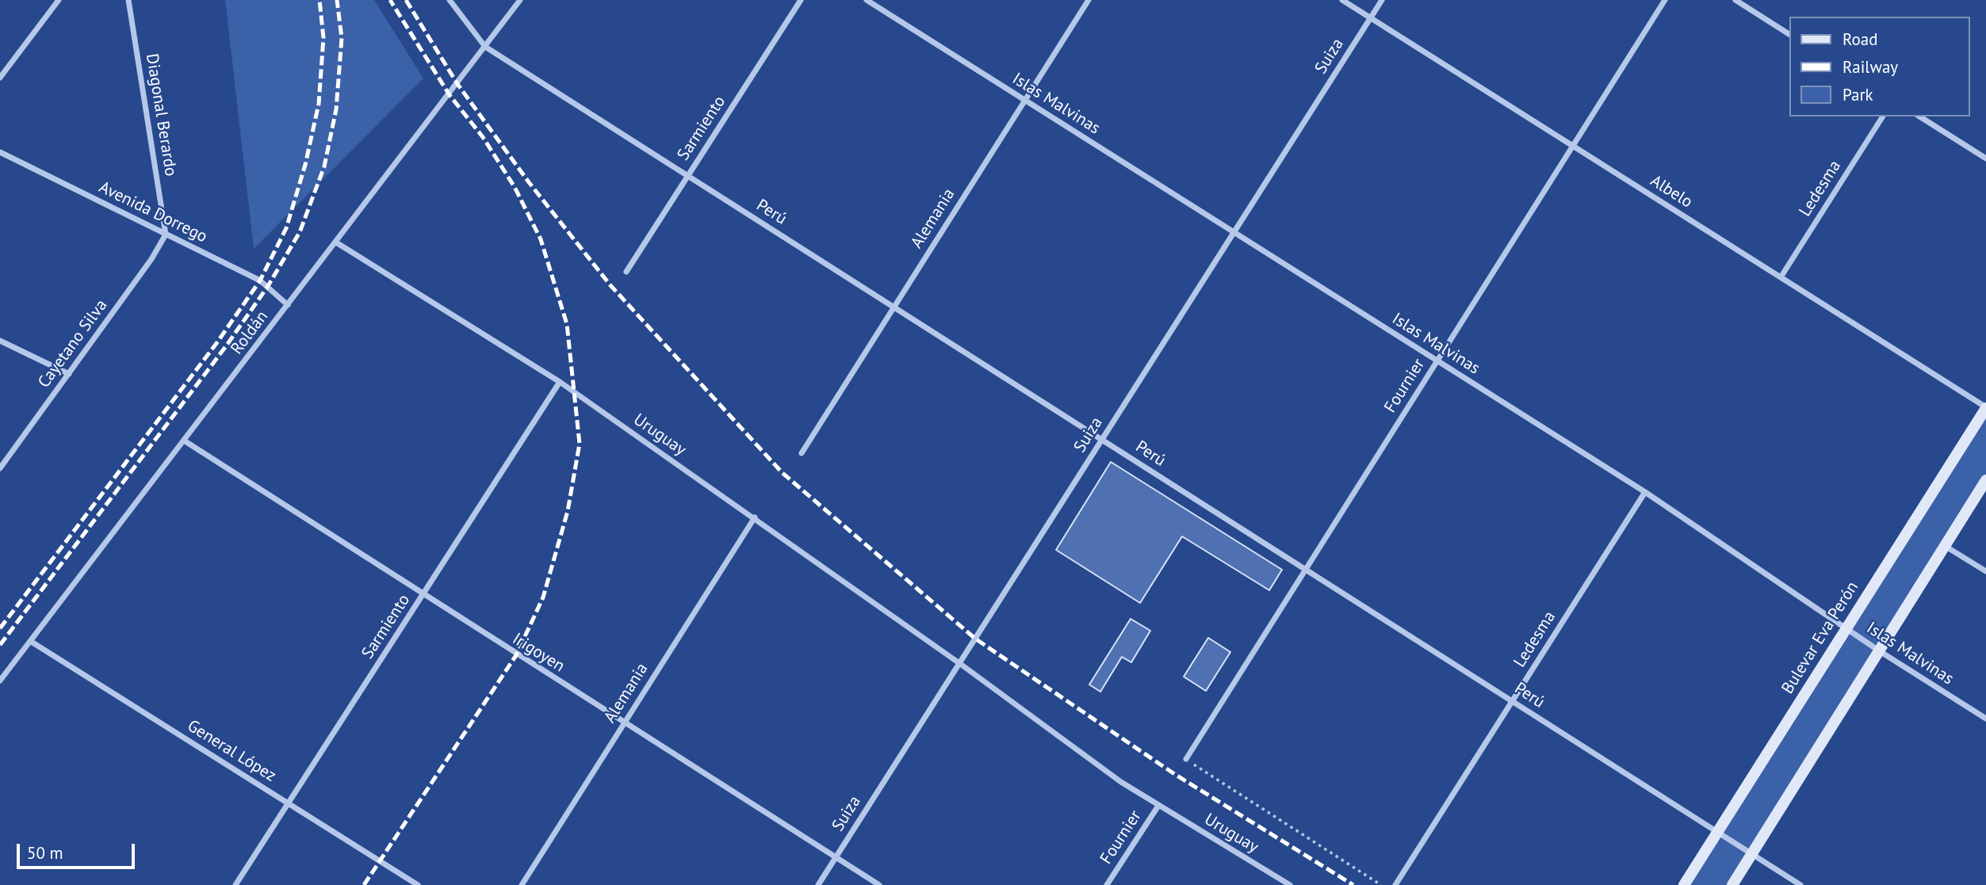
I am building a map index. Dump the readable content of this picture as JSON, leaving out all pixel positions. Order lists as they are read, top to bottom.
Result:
{
  "streets": {
    "street": [
      "Suiza",
      "Islas Malvinas",
      "Diagonal Berardo",
      "Sarmiento",
      "Ledesma",
      "Albelo",
      "Avenida Dorrego",
      "Perú",
      "Alemania",
      "Roldán",
      "Cayetano Silva",
      "Fournier",
      "Uruguay",
      "Bulevar Eva Perón",
      "Irigoyen",
      "General López"
    ]
  },
  "crossings": [
    ["Suiza", "Islas Malvinas"],
    ["Suiza", "Albelo"],
    ["Suiza", "Perú"],
    ["Suiza", "Uruguay"],
    ["Suiza", "Irigoyen"],
    ["Islas Malvinas", "Ledesma"],
    ["Islas Malvinas", "Alemania"],
    ["Islas Malvinas", "Fournier"],
    ["Islas Malvinas", "Bulevar Eva Perón"],
    ["Diagonal Berardo", "Avenida Dorrego"],
    ["Diagonal Berardo", "Cayetano Silva"],
    ["Sarmiento", "Perú"],
    ["Sarmiento", "Uruguay"],
    ["Sarmiento", "Irigoyen"],
    ["Sarmiento", "General López"],
    ["Ledesma", "Albelo"],
    ["Ledesma", "Perú"],
    ["Albelo", "Fournier"],
    ["Albelo", "Bulevar Eva Perón"],
    ["Avenida Dorrego", "Roldán"],
    ["Avenida Dorrego", "Cayetano Silva"],
    ["Perú", "Alemania"],
    ["Perú", "Roldán"],
    ["Perú", "Fournier"],
    ["Perú", "Bulevar Eva Perón"],
    ["Alemania", "Uruguay"],
    ["Alemania", "Irigoyen"],
    ["Roldán", "Uruguay"],
    ["Roldán", "Irigoyen"],
    ["Roldán", "General López"],
    ["Fournier", "Uruguay"]
  ],
  "legend": ["Road", "Railway", "Park"],
  "scale_bar": "50 m"
}
